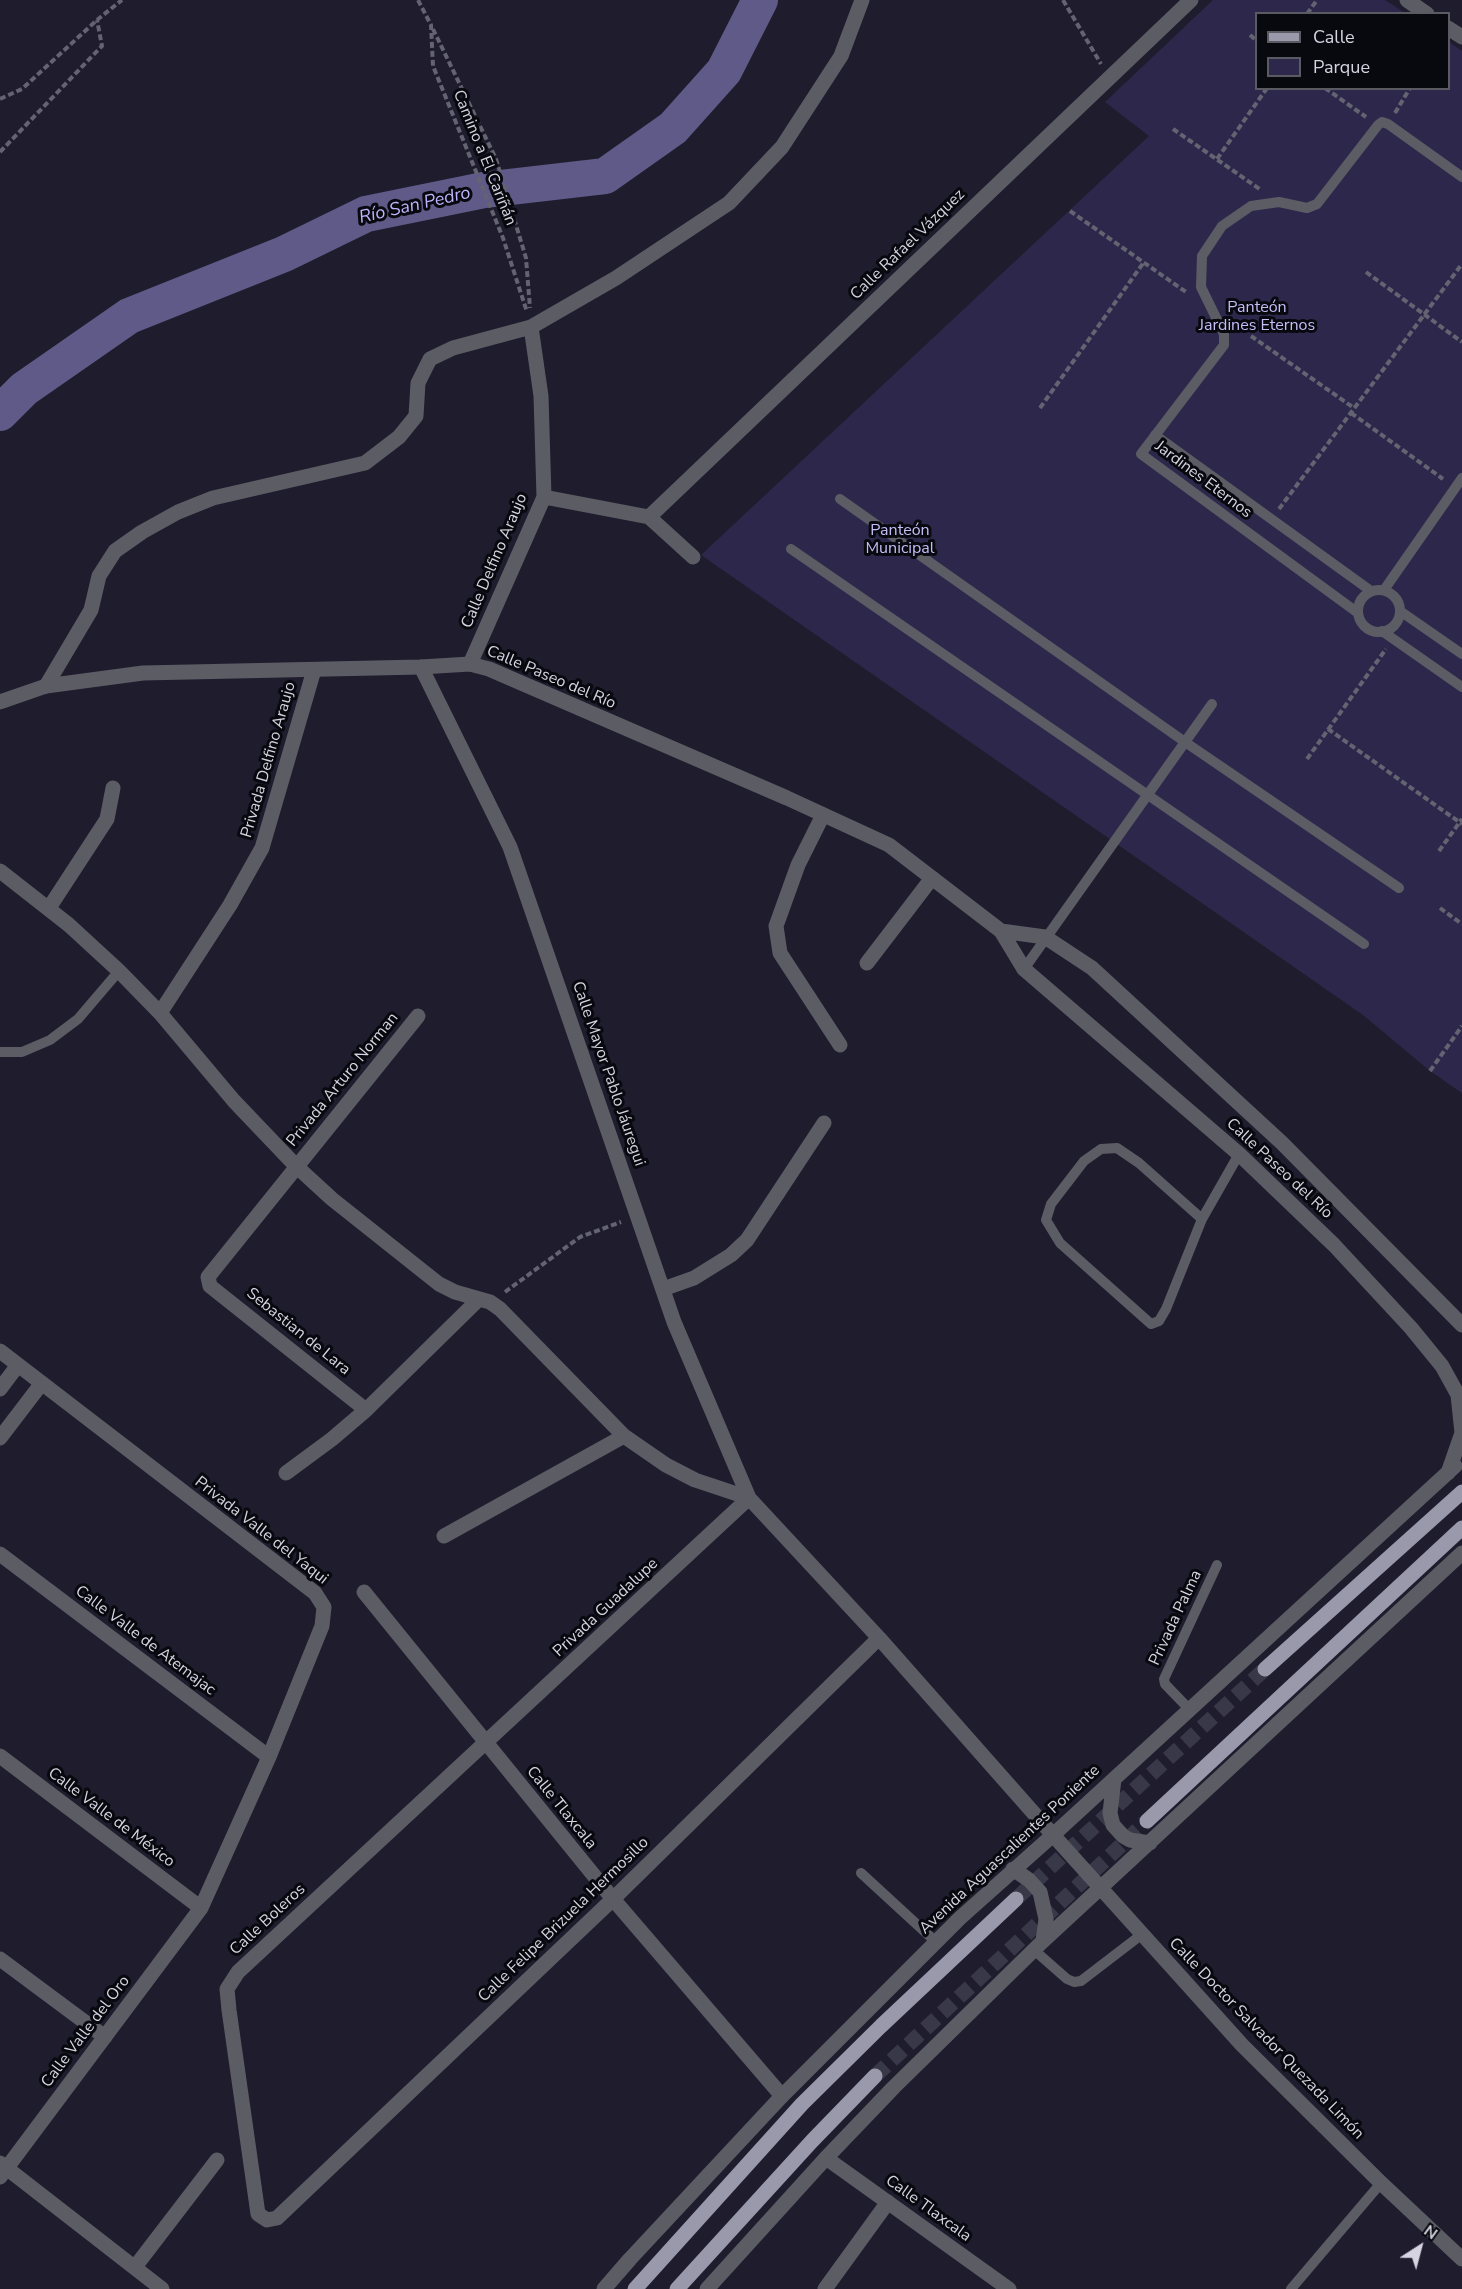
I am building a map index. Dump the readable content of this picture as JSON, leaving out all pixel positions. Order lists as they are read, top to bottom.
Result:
{
  "streets": {
    "street": [
      "Calle Rafael Vázquez",
      "Calle Delfino Araujo",
      "Calle Paseo del Río",
      "Privada Delfino Araujo",
      "Calle Mayor Pablo Jáuregui",
      "Privada Arturo Norman",
      "Sebastian de Lara",
      "Privada Valle del Yaqui",
      "Privada Guadalupe",
      "Calle Valle de Atemajac",
      "Calle Tlaxcala",
      "Calle Valle de México",
      "Avenida Aguascalientes Poniente",
      "Calle Boleros",
      "Calle Felipe Brizuela Hermosillo",
      "Calle Valle del Oro",
      "Calle Doctor Salvador Quezada Limón"
    ],
    "lane": ["Jardines Eternos", "Privada Palma"],
    "path": ["Camino a El Cariñán"]
  },
  "crossings": [
    ["Camino a El Cariñán", "Calle Delfino Araujo"],
    ["Calle Delfino Araujo", "Calle Paseo del Río"],
    ["Calle Paseo del Río", "Privada Delfino Araujo"],
    ["Calle Paseo del Río", "Calle Mayor Pablo Jáuregui"],
    ["Calle Paseo del Río", "Avenida Aguascalientes Poniente"],
    ["Calle Mayor Pablo Jáuregui", "Privada Guadalupe"],
    ["Calle Mayor Pablo Jáuregui", "Calle Doctor Salvador Quezada Limón"],
    ["Privada Arturo Norman", "Sebastian de Lara"],
    ["Privada Valle del Yaqui", "Calle Valle de Atemajac"],
    ["Privada Valle del Yaqui", "Calle Valle de México"],
    ["Privada Valle del Yaqui", "Calle Valle del Oro"],
    ["Privada Guadalupe", "Calle Tlaxcala"],
    ["Privada Guadalupe", "Calle Boleros"],
    ["Privada Guadalupe", "Calle Doctor Salvador Quezada Limón"],
    ["Privada Palma", "Avenida Aguascalientes Poniente"],
    ["Calle Tlaxcala", "Avenida Aguascalientes Poniente"],
    ["Calle Tlaxcala", "Calle Boleros"],
    ["Calle Tlaxcala", "Calle Felipe Brizuela Hermosillo"],
    ["Calle Valle de México", "Calle Valle del Oro"],
    ["Avenida Aguascalientes Poniente", "Calle Doctor Salvador Quezada Limón"],
    ["Calle Boleros", "Calle Felipe Brizuela Hermosillo"],
    ["Calle Felipe Brizuela Hermosillo", "Calle Doctor Salvador Quezada Limón"]
  ],
  "water": ["Río San Pedro"],
  "parks": ["Panteón Jardines Eternos", "Panteón Municipal"],
  "legend": ["Calle", "Parque"],
  "north": "top right"
}
